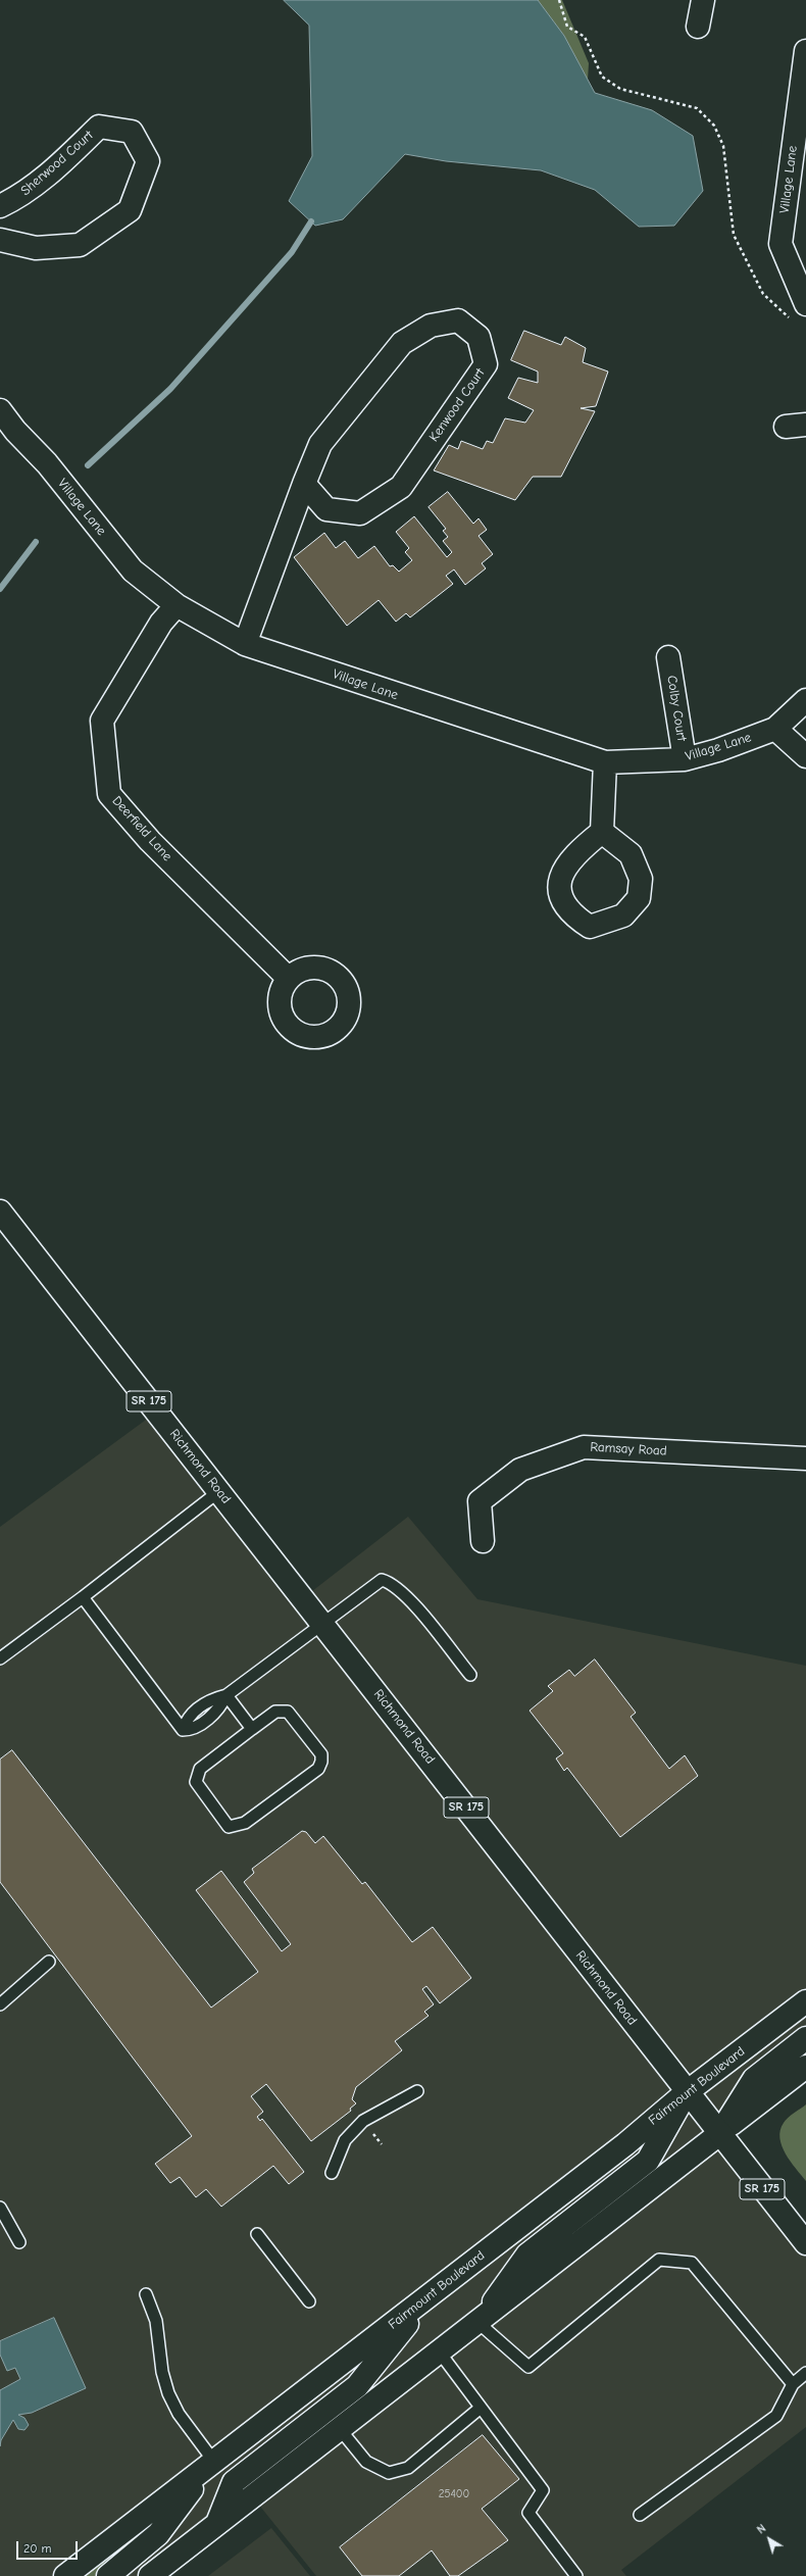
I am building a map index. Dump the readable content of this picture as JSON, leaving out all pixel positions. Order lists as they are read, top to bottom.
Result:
{
  "streets": {
    "street": [
      "Sherwood Court",
      "Village Lane",
      "Kenwood Court",
      "Colby Court",
      "Deerfield Lane",
      "SR 175",
      "Ramsay Road",
      "Richmond Road",
      "Fairmount Boulevard"
    ]
  },
  "crossings": [
    ["Village Lane", "Kenwood Court"],
    ["Village Lane", "Colby Court"],
    ["Village Lane", "Deerfield Lane"],
    ["Richmond Road", "Fairmount Boulevard"]
  ],
  "house_numbers": ["25400"],
  "scale_bar": "20 m",
  "north": "top left"
}
